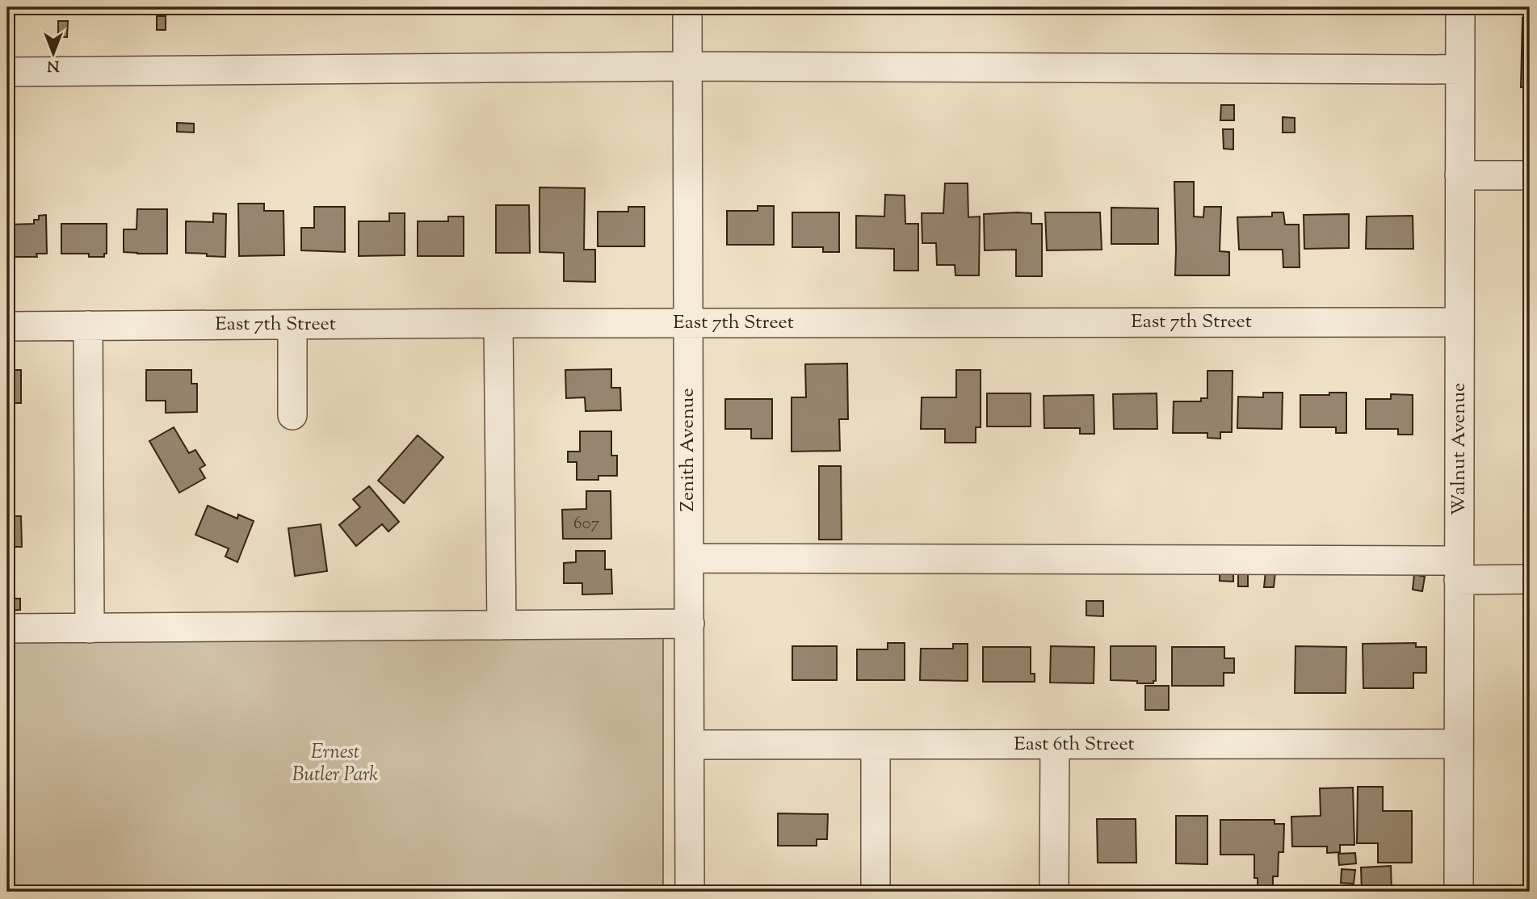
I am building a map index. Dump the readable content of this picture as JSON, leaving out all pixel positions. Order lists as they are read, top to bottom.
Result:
{
  "streets": {
    "street": [
      "East 7th Street",
      "Walnut Avenue",
      "Zenith Avenue",
      "East 6th Street"
    ]
  },
  "crossings": [
    ["East 7th Street", "Walnut Avenue"],
    ["East 7th Street", "Zenith Avenue"],
    ["Walnut Avenue", "East 6th Street"],
    ["Zenith Avenue", "East 6th Street"]
  ],
  "parks": ["Ernest Butler Park"],
  "house_numbers": ["607"],
  "north": "bottom"
}
